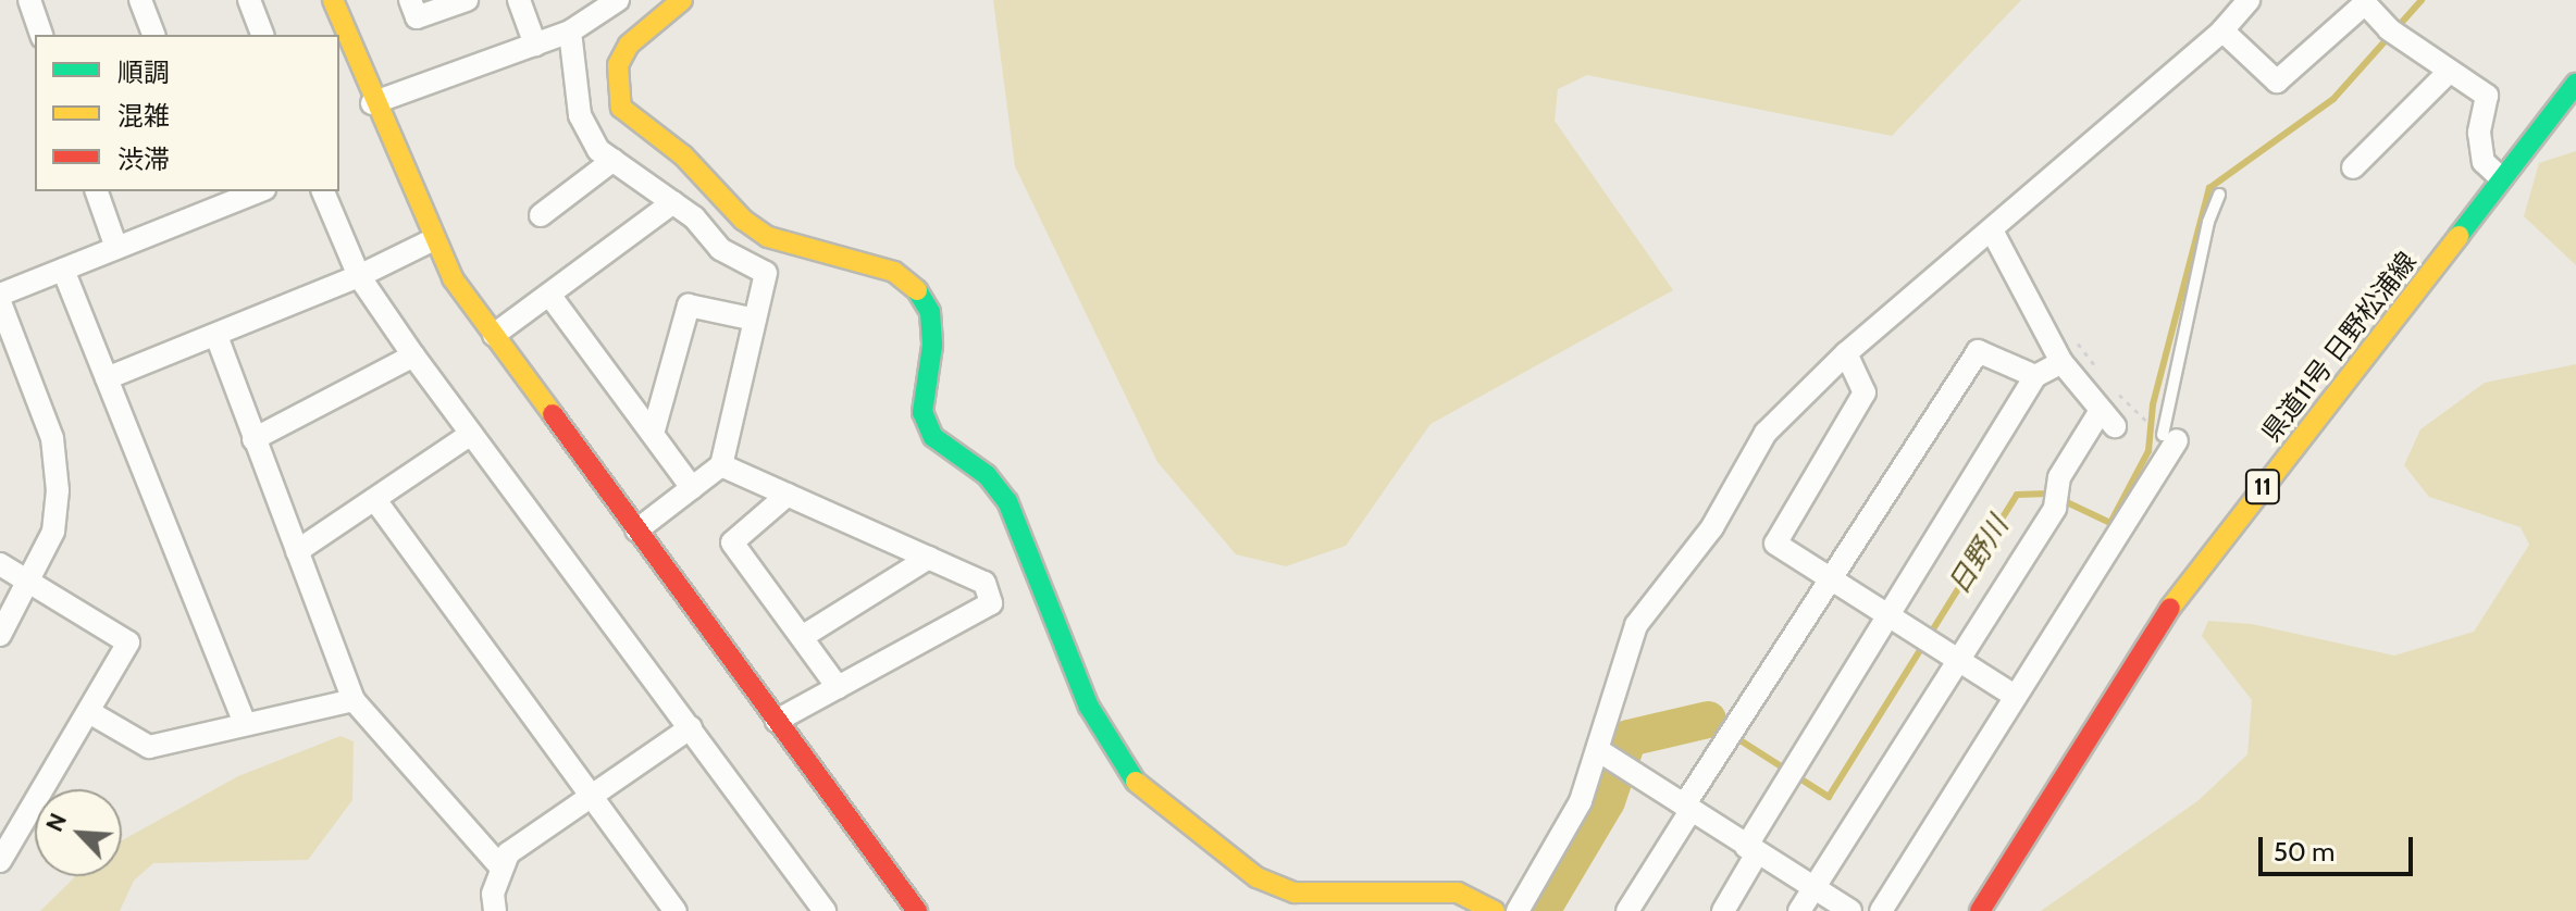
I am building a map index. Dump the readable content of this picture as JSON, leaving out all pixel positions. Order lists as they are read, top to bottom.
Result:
{
  "streets": {
    "street": ["県道11号 日野松浦線", "11"]
  },
  "water": ["日野川"],
  "legend": ["順調", "混雑", "渋滞"],
  "scale_bar": "50 m",
  "north": "top left"
}
